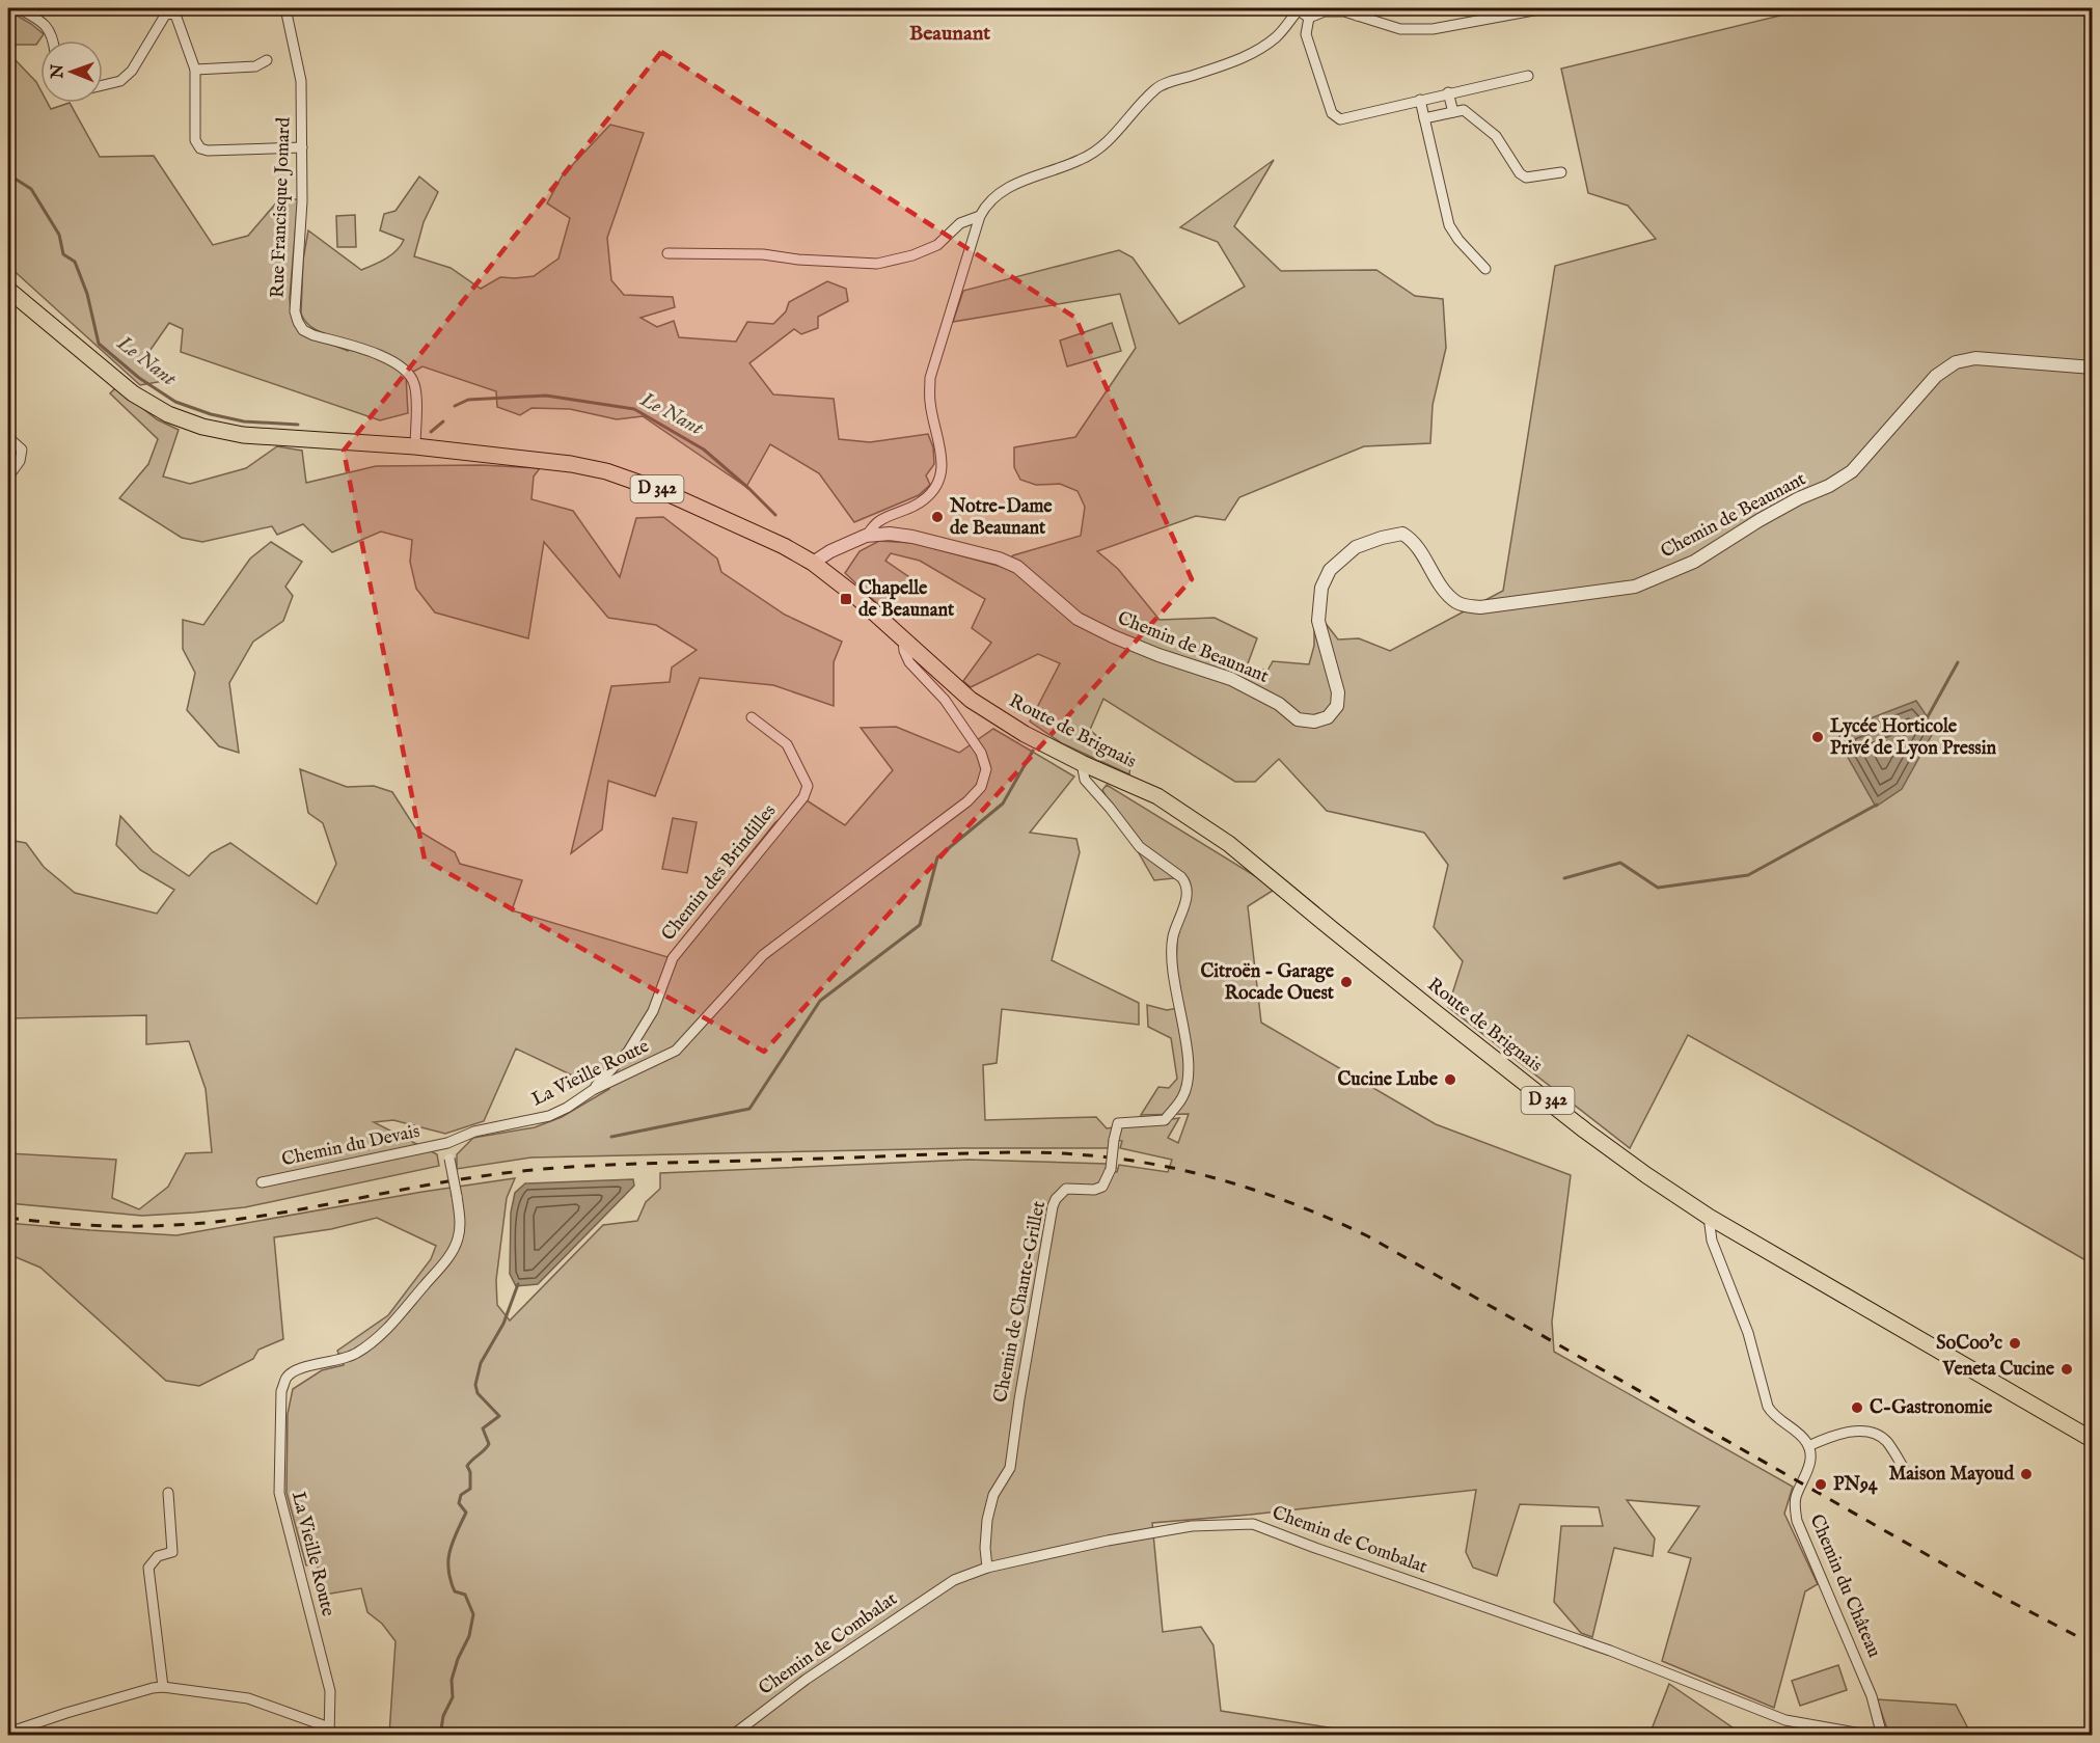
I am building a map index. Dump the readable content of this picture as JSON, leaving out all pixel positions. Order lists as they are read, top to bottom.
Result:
{
  "streets": {
    "main road": ["D 342", "Route de Brignais"],
    "street": [
      "Rue Francisque Jomard",
      "Chemin de Beaunant",
      "Chemin des Brindilles",
      "La Vieille Route",
      "Chemin du Devais",
      "Chemin de Chante-Grillet",
      "Chemin de Combalat",
      "Chemin du Château"
    ]
  },
  "crossings": [
    ["Rue Francisque Jomard", "D 342"],
    ["D 342", "Chemin de Beaunant"],
    ["D 342", "Route de Brignais"],
    ["D 342", "La Vieille Route"],
    ["Route de Brignais", "La Vieille Route"],
    ["Route de Brignais", "Chemin de Chante-Grillet"],
    ["Chemin des Brindilles", "La Vieille Route"],
    ["La Vieille Route", "Chemin du Devais"],
    ["Chemin de Chante-Grillet", "Chemin de Combalat"]
  ],
  "districts": ["Beaunant"],
  "water": ["Le Nant"],
  "places": {
    "other": [
      "Notre-Dame de Beaunant",
      "Lycée Horticole Privé de Lyon Pressin",
      "Citroën - Garage Rocade Ouest",
      "Cucine Lube",
      "SoCoo'c",
      "Veneta Cucine",
      "C-Gastronomie",
      "Maison Mayoud",
      "PN94"
    ],
    "transit": ["Chapelle de Beaunant"]
  },
  "north": "left"
}
